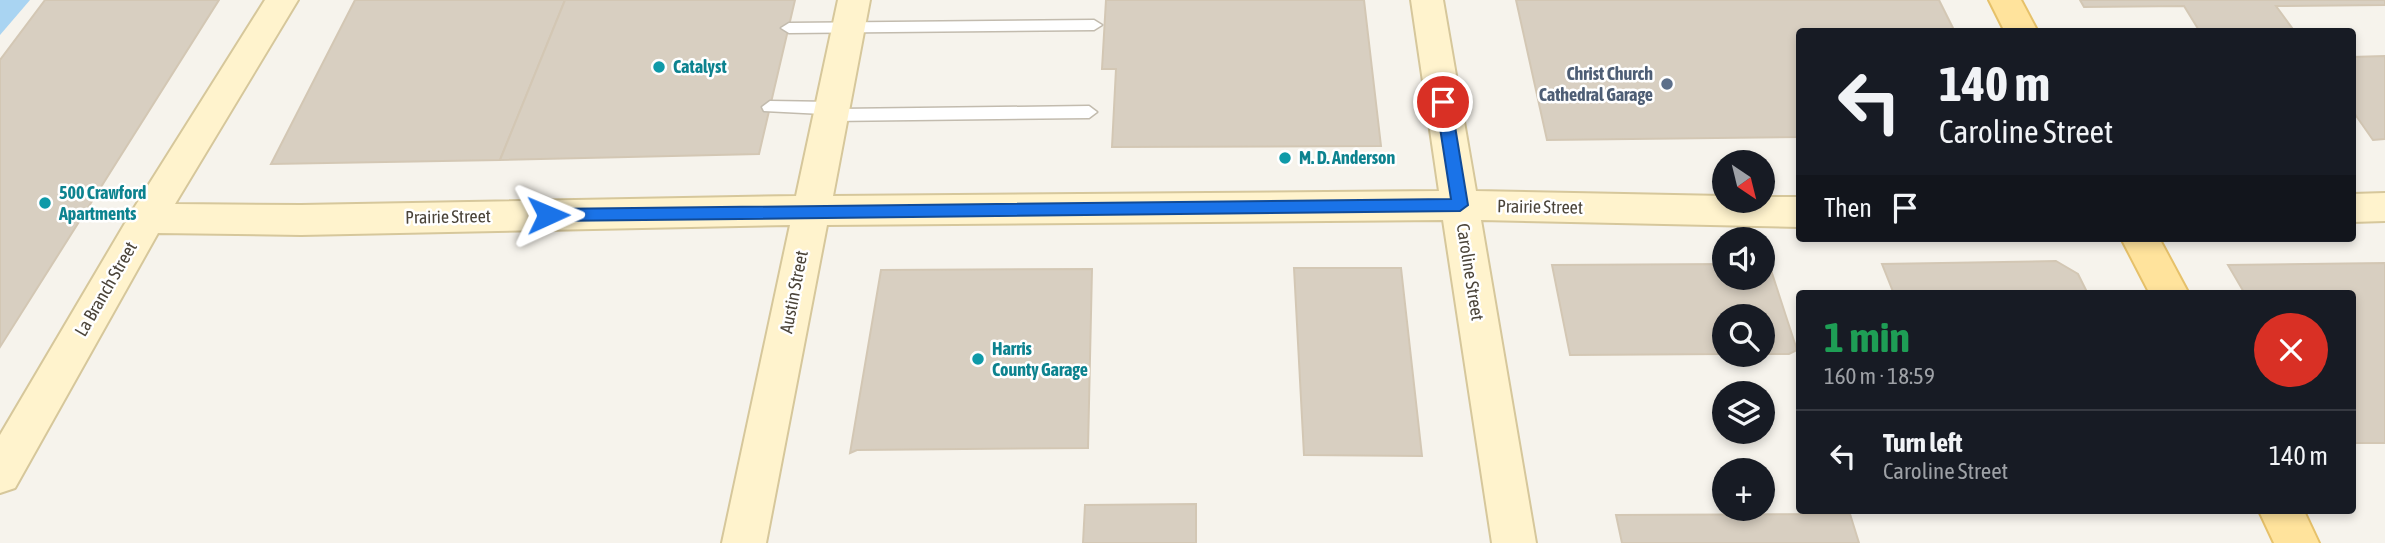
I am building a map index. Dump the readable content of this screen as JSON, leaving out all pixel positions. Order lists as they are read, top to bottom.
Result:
{
  "streets": {
    "street": [
      "Prairie Street",
      "Caroline Street",
      "La Branch Street",
      "Austin Street"
    ]
  },
  "crossings": [
    ["Prairie Street", "Caroline Street"],
    ["Prairie Street", "La Branch Street"],
    ["Prairie Street", "Austin Street"]
  ],
  "places": [
    "Catalyst",
    "Christ Church Cathedral Garage",
    "M. D. Anderson",
    "500 Crawford Apartments",
    "Harris County Garage"
  ],
  "north": "bottom right",
  "page": {
    "turn": ["140 m", "Caroline Street"],
    "map_buttons": "+",
    "then": "Then",
    "heading": ["1 min", "160 m · 18:59"],
    "list": [
      {
        "name": "Turn left",
        "note": "Caroline Street",
        "value": "140 m"
      }
    ]
  }
}
